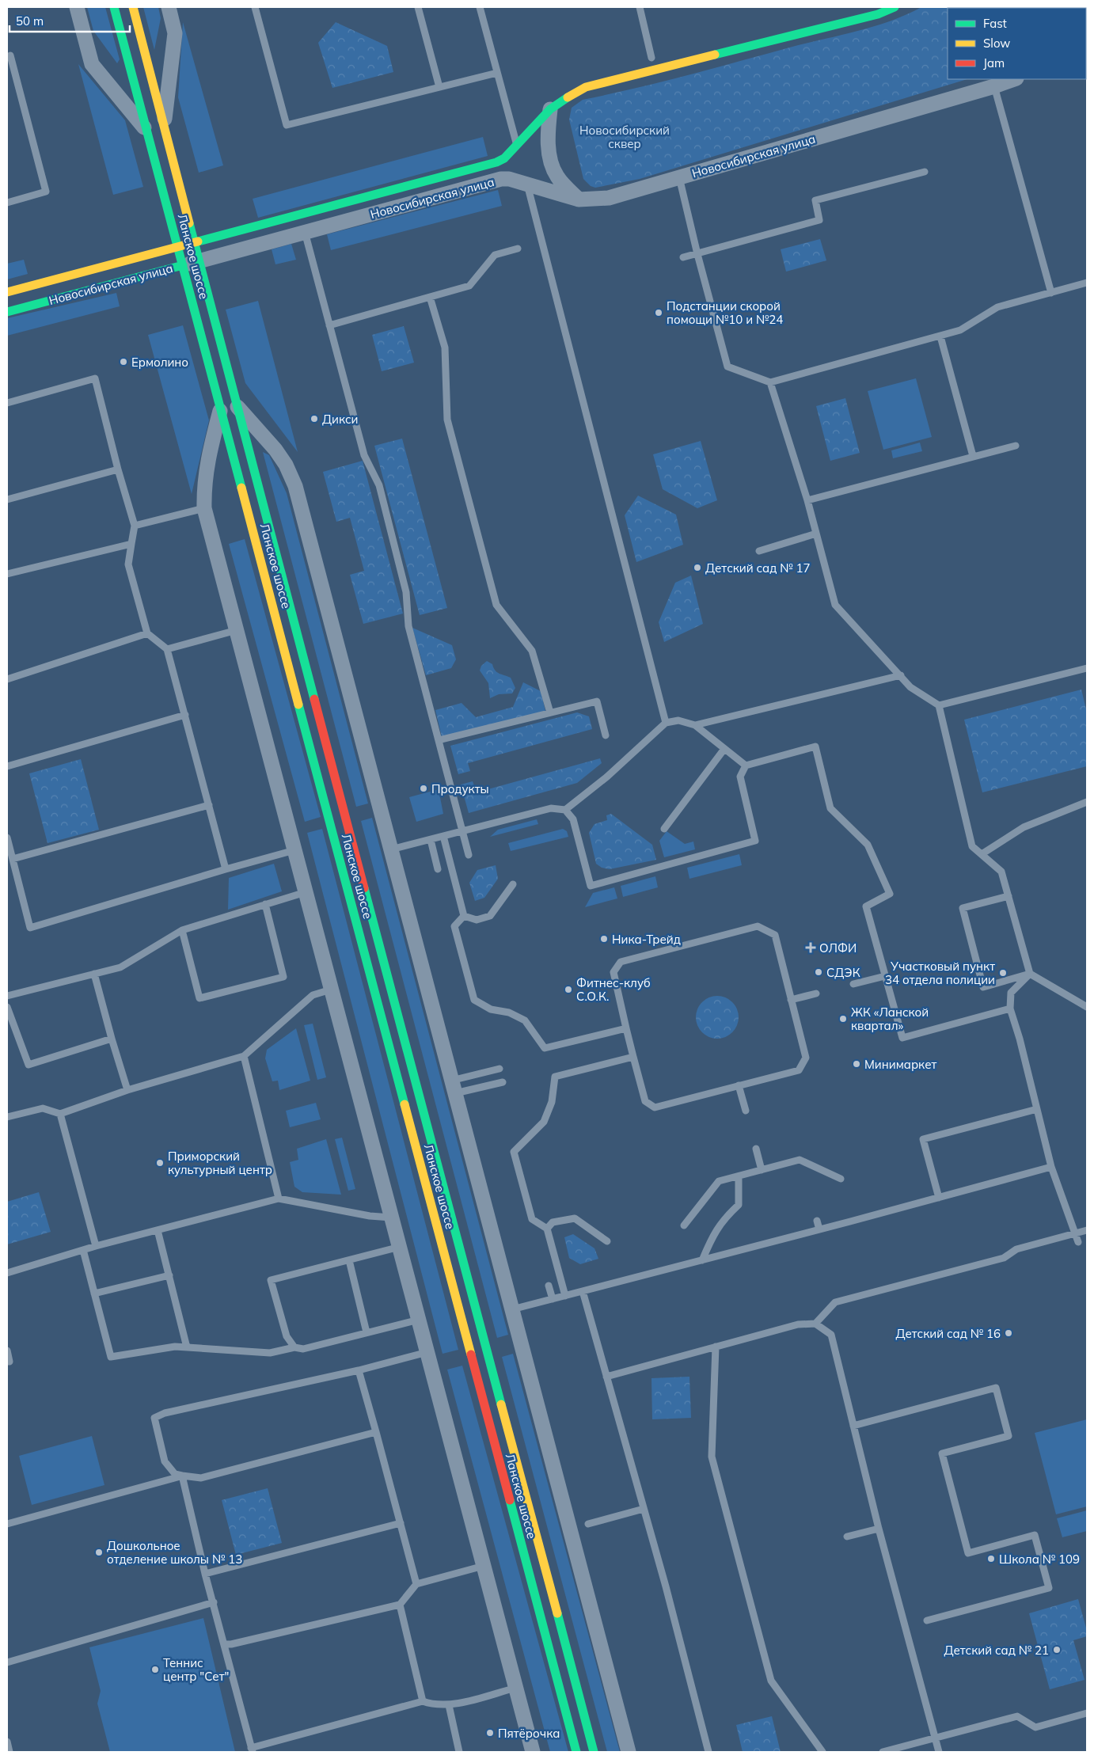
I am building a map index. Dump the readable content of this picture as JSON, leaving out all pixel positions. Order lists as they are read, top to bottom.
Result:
{
  "streets": {
    "main road": ["Новосибирская улица", "Ланское шоссе"]
  },
  "crossings": [
    ["Новосибирская улица", "Ланское шоссе"]
  ],
  "parks": ["Новосибирский сквер"],
  "places": {
    "other": [
      "Подстанции скорой помощи №10 и №24",
      "Ермолино",
      "Дикси",
      "Детский сад № 17",
      "Продукты",
      "Ника-Трейд",
      "СДЭК",
      "Участковый пункт 34 отдела полиции",
      "Фитнес-клуб С.О.К.",
      "ЖК «Ланской квартал»",
      "Минимаркет",
      "Приморский культурный центр",
      "Детский сад № 16",
      "Дошкольное отделение школы № 13",
      "Школа № 109",
      "Детский сад № 21",
      "Теннис центр \"Сет\"",
      "Пятёрочка"
    ],
    "health": ["ОЛФИ"]
  },
  "legend": ["Fast", "Slow", "Jam"],
  "scale_bar": "50 m"
}
